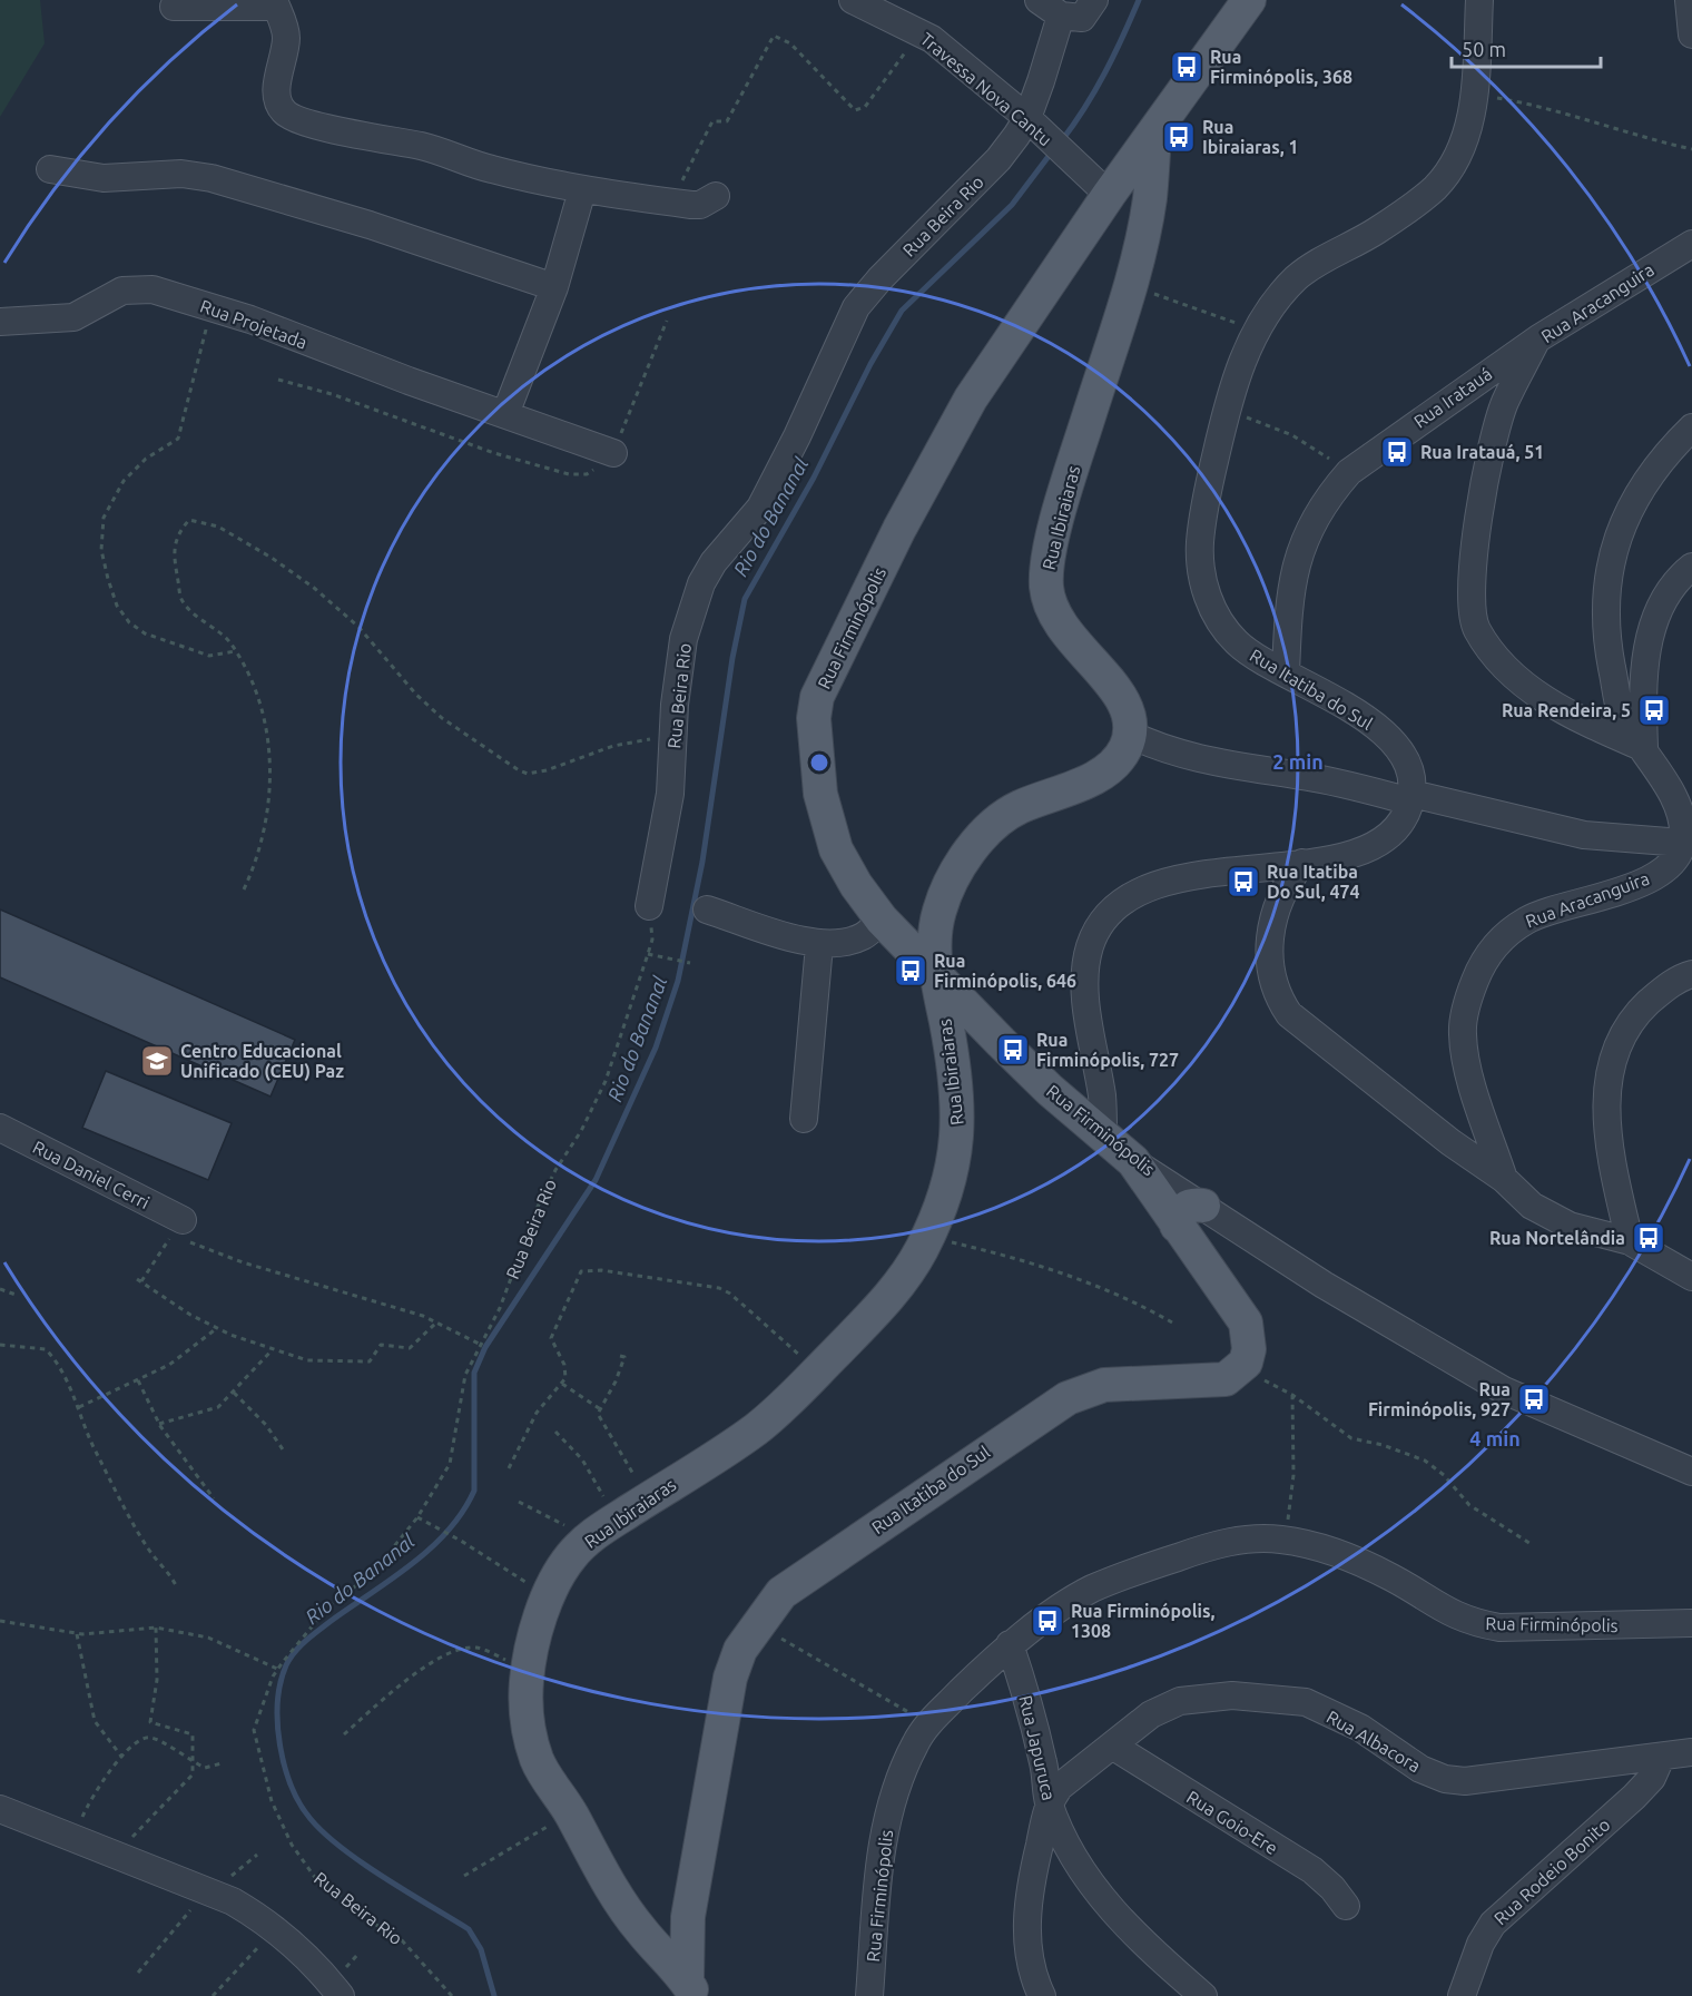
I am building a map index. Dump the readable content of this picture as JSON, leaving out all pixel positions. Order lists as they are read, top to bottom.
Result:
{
  "streets": {
    "main road": ["Rua Ibiraiaras", "Rua Firminópolis", "Rua Itatiba do Sul"],
    "street": [
      "Travessa Nova Cantu",
      "Rua Beira Rio",
      "Rua Aracanguira",
      "Rua Projetada",
      "Rua Iratauá",
      "Rua Daniel Cerri",
      "Rua Albacora",
      "Rua Japuruca",
      "Rua Goio-Ere",
      "Rua Rodeio Bonito"
    ]
  },
  "crossings": [
    ["Travessa Nova Cantu", "Rua Beira Rio"],
    ["Travessa Nova Cantu", "Rua Firminópolis"],
    ["Rua Aracanguira", "Rua Iratauá"],
    ["Rua Iratauá", "Rua Itatiba do Sul"],
    ["Rua Ibiraiaras", "Rua Firminópolis"],
    ["Rua Ibiraiaras", "Rua Itatiba do Sul"],
    ["Rua Firminópolis", "Rua Itatiba do Sul"],
    ["Rua Firminópolis", "Rua Japuruca"],
    ["Rua Albacora", "Rua Japuruca"],
    ["Rua Albacora", "Rua Goio-Ere"],
    ["Rua Albacora", "Rua Rodeio Bonito"]
  ],
  "water": ["Rio do Bananal"],
  "places": {
    "bus stop": [
      "Rua Firminópolis, 368",
      "Rua Ibiraiaras, 1",
      "Rua Iratauá, 51",
      "Rua Rendeira, 5",
      "Rua Itatiba Do Sul, 474",
      "Rua Firminópolis, 646",
      "Rua Firminópolis, 727",
      "Rua Nortelândia",
      "Rua Firminópolis, 927",
      "Rua Firminópolis, 1308"
    ],
    "school or university": ["Centro Educacional Unificado (CEU) Paz"]
  },
  "scale_bar": "50 m",
  "rings": ["2 min", "4 min"]
}
